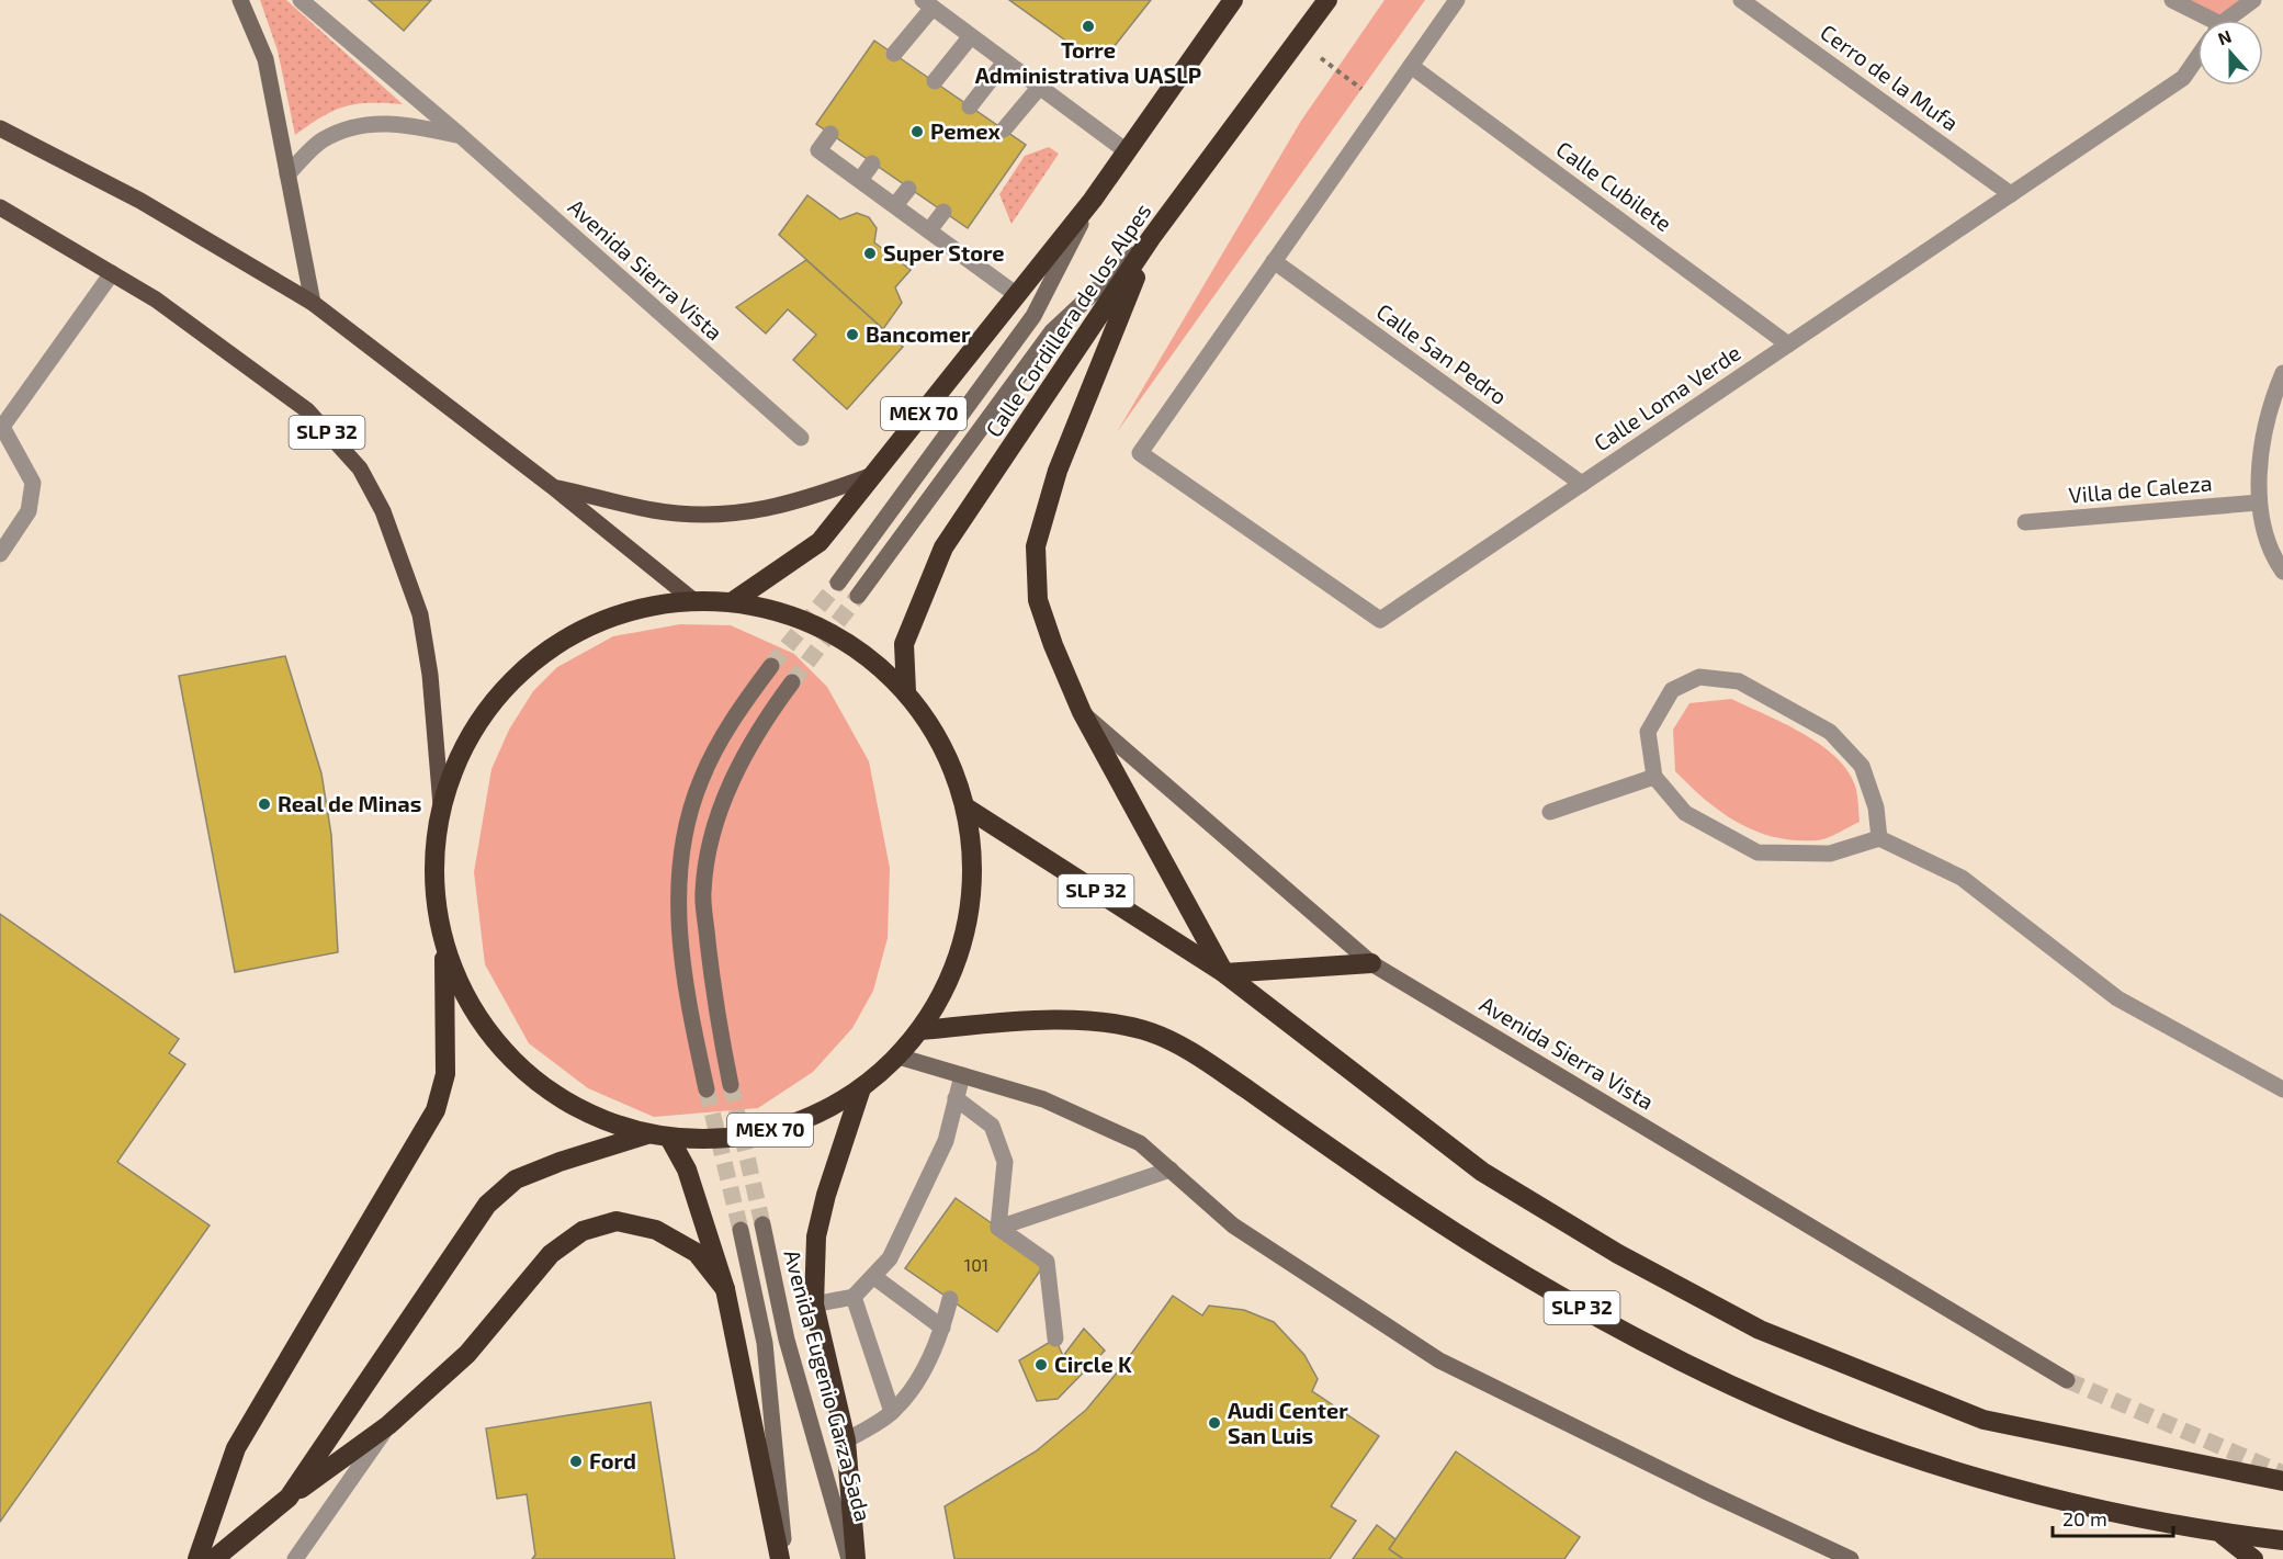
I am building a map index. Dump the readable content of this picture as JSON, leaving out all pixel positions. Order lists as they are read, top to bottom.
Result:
{
  "streets": {
    "highway": ["Calle Cordillera de los Alpes", "MEX 70", "SLP 32"],
    "street": [
      "Cerro de la Mufa",
      "Calle Cubilete",
      "Avenida Sierra Vista",
      "Calle San Pedro",
      "Calle Loma Verde",
      "Villa de Caleza",
      "Avenida Eugenio Garza Sada"
    ]
  },
  "crossings": [
    ["Cerro de la Mufa", "Calle Loma Verde"],
    ["Calle Cubilete", "Calle Loma Verde"],
    ["Calle Cordillera de los Alpes", "MEX 70"],
    ["Calle San Pedro", "Calle Loma Verde"],
    ["MEX 70", "SLP 32"]
  ],
  "places": [
    "Torre Administrativa UASLP",
    "Pemex",
    "Super Store",
    "Bancomer",
    "Real de Minas",
    "Circle K",
    "Audi Center San Luis",
    "Ford"
  ],
  "house_numbers": ["101"],
  "scale_bar": "20 m",
  "north": "top"
}
